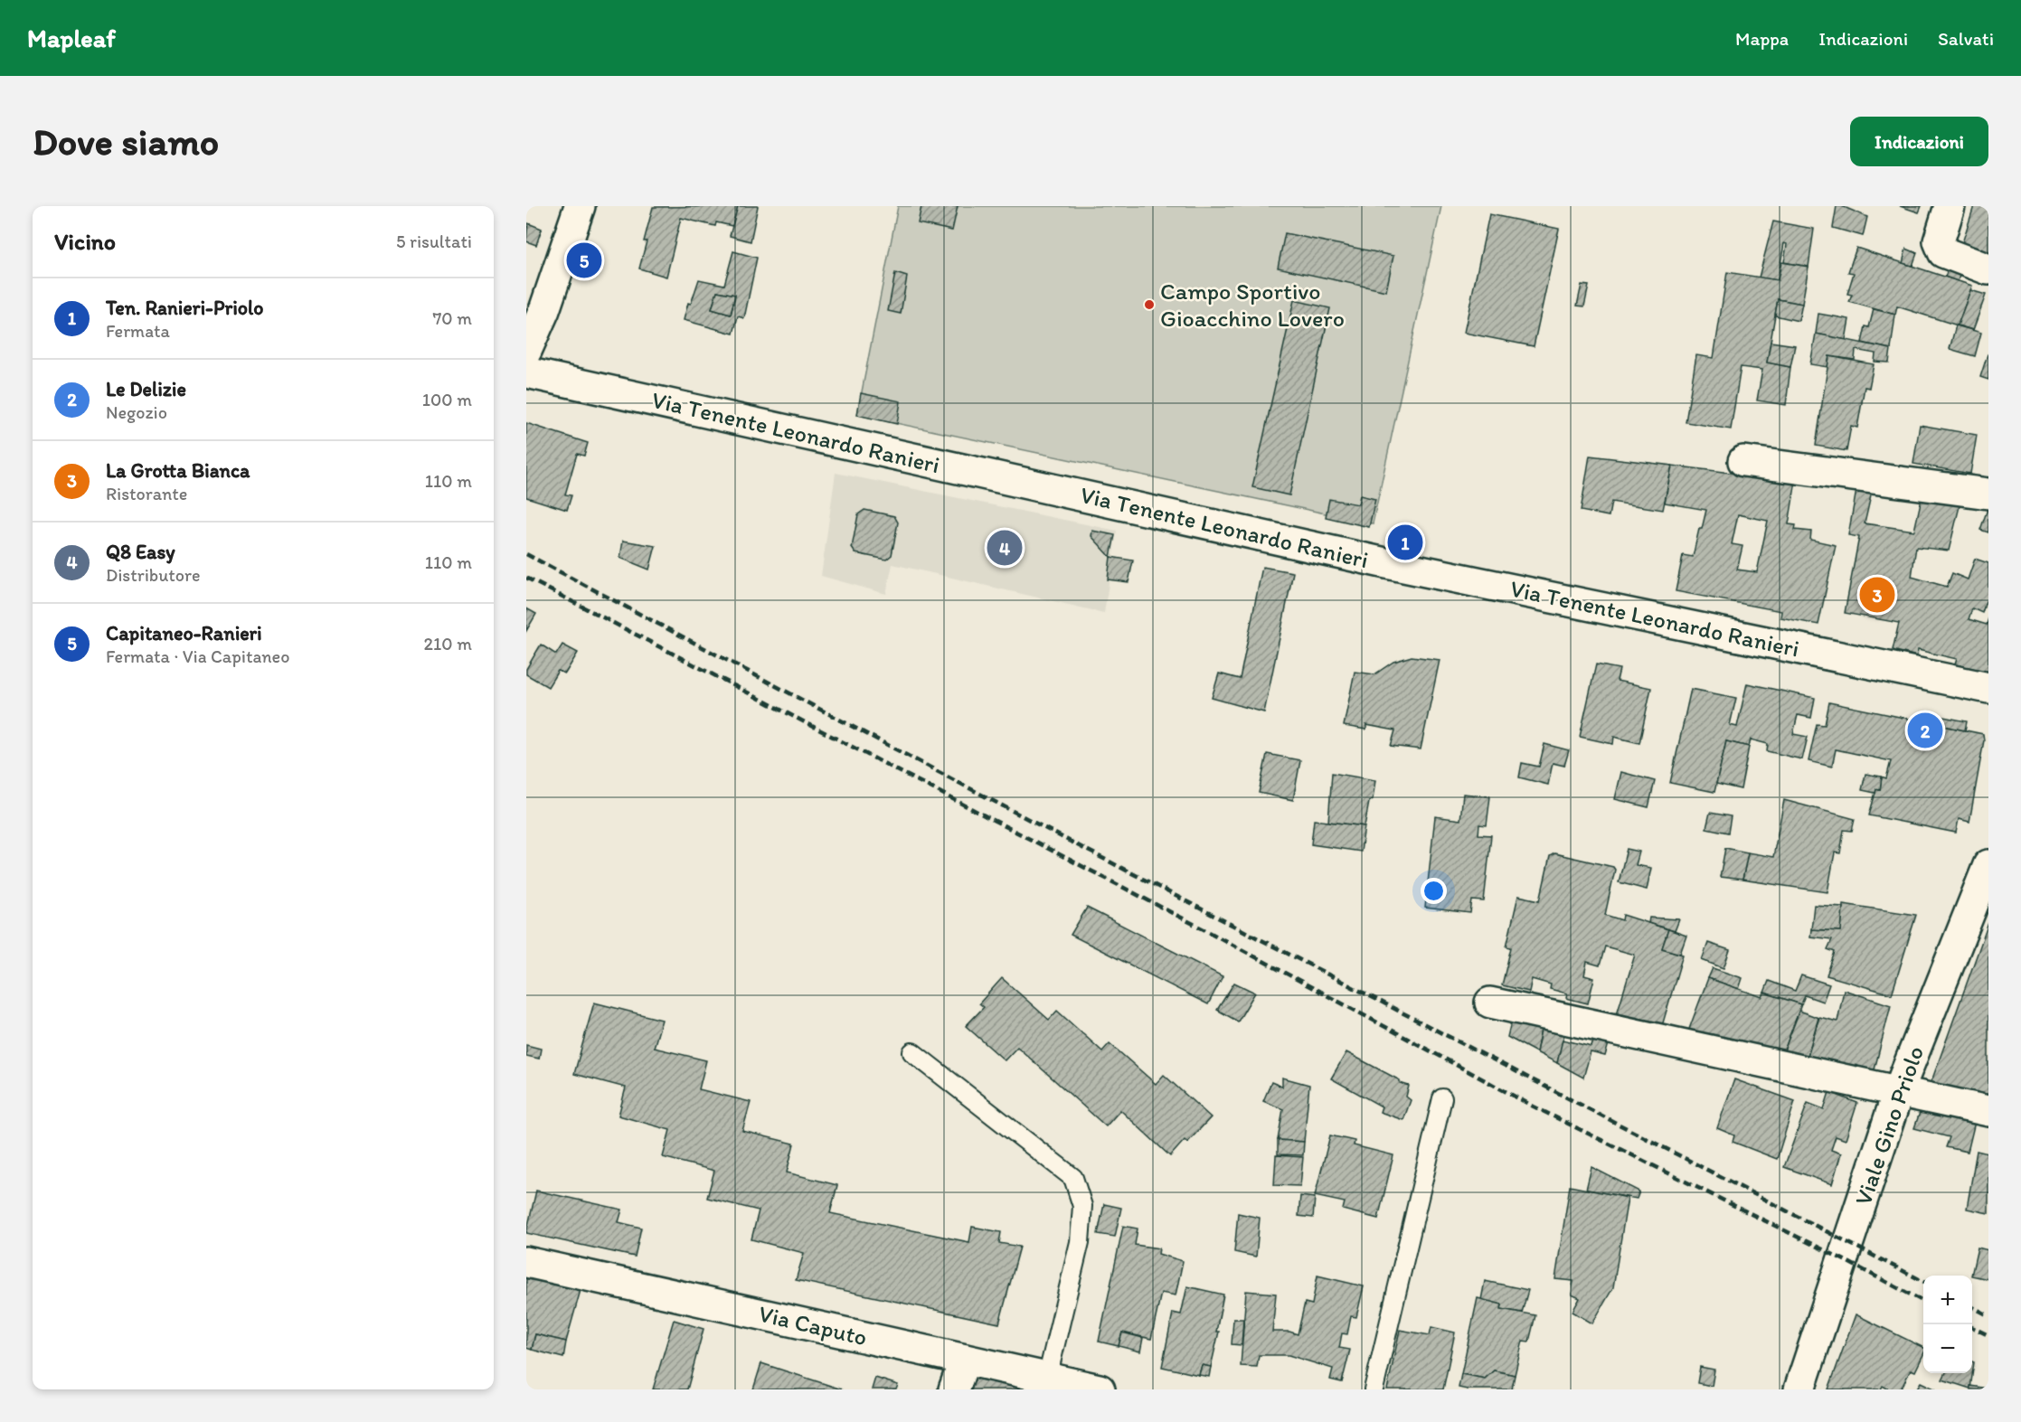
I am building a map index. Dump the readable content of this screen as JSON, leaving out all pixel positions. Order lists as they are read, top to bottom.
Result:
{
  "streets": {
    "street": ["Via Tenente Leonardo Ranieri", "Viale Gino Priolo", "Via Caputo"]
  },
  "places": ["Campo Sportivo Gioacchino Lovero"],
  "page": {
    "header": "Mapleaf",
    "nav": ["Mappa", "Indicazioni", "Salvati"],
    "buttons": "Indicazioni",
    "title": "Dove siamo",
    "heading": ["Vicino", "5 risultati"],
    "pins": [
      "5",
      "1",
      "4",
      "3",
      "2"
    ],
    "list": [
      {
        "mark": "1",
        "name": "Ten. Ranieri-Priolo",
        "note": "Fermata",
        "value": "70 m"
      },
      {
        "mark": "2",
        "name": "Le Delizie",
        "note": "Negozio",
        "value": "100 m"
      },
      {
        "mark": "3",
        "name": "La Grotta Bianca",
        "note": "Ristorante",
        "value": "110 m"
      },
      {
        "mark": "4",
        "name": "Q8 Easy",
        "note": "Distributore",
        "value": "110 m"
      },
      {
        "mark": "5",
        "name": "Capitaneo-Ranieri",
        "note": "Fermata · Via Capitaneo",
        "value": "210 m"
      }
    ],
    "map_buttons": ["+", "−"]
  }
}
